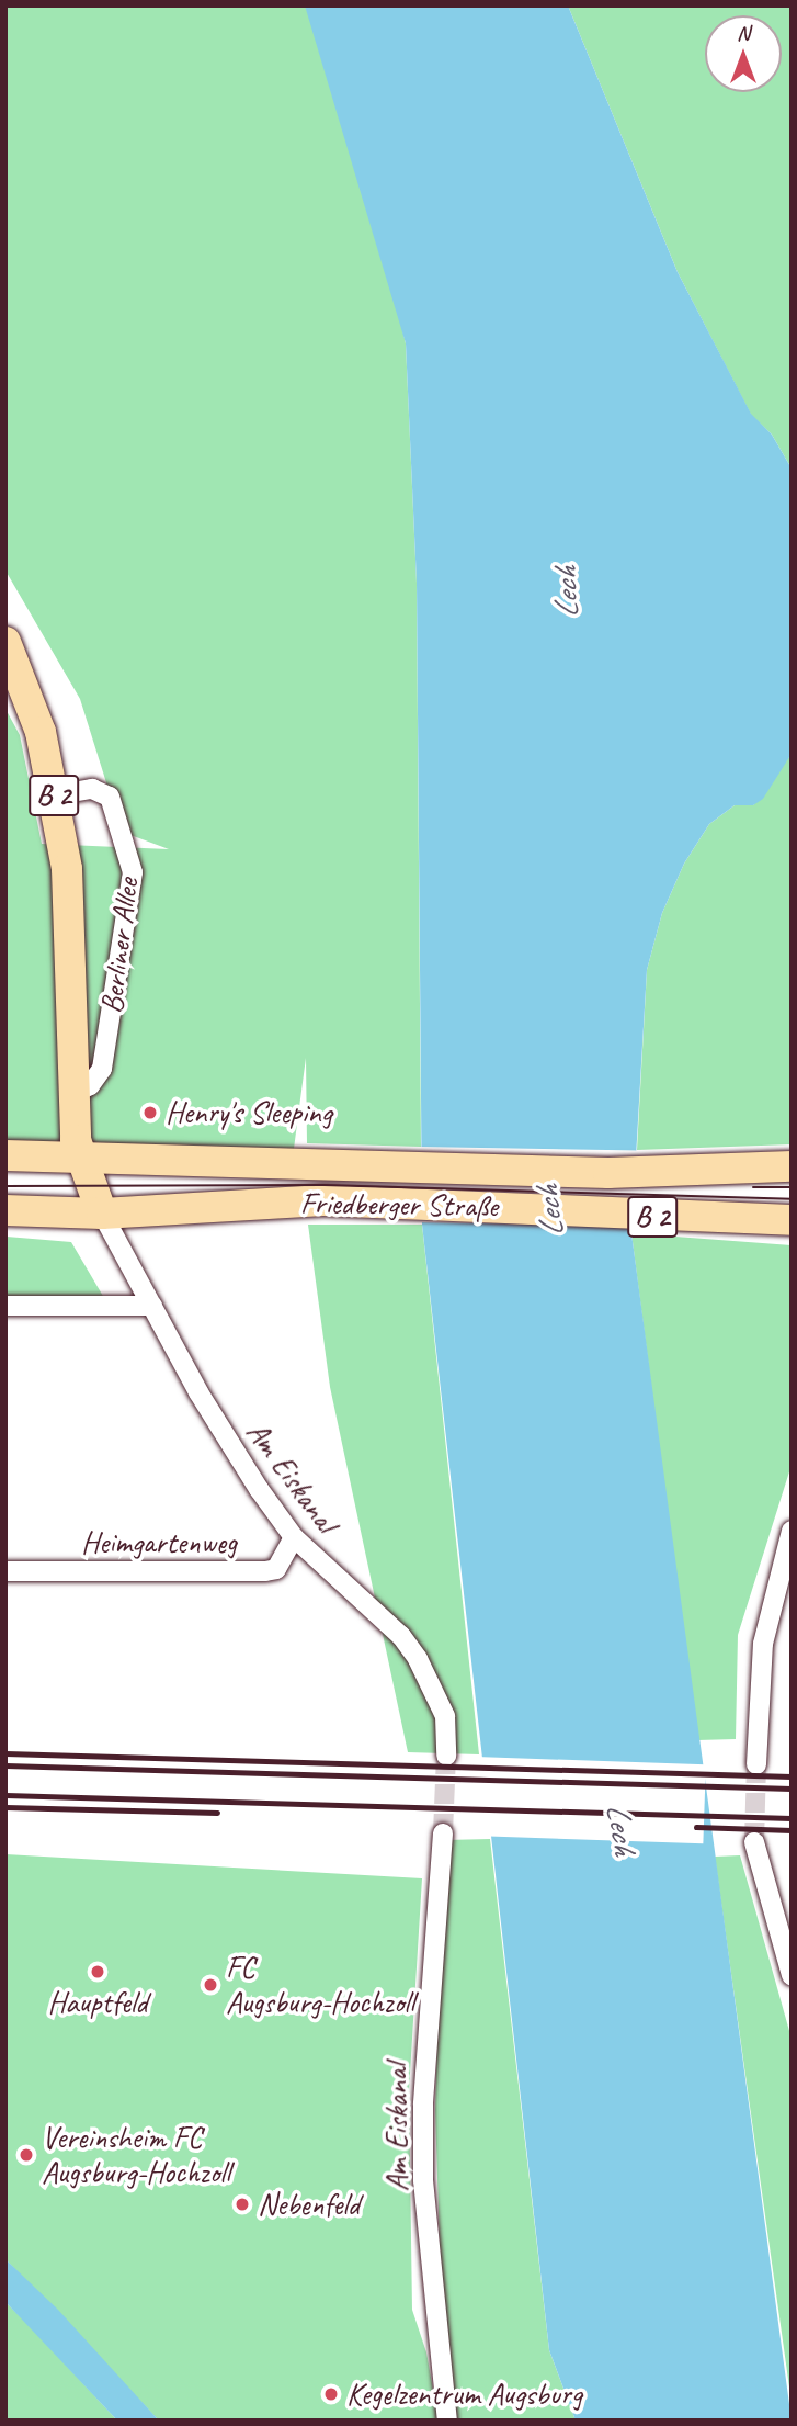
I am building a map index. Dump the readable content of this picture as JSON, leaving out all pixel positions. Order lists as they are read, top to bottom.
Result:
{
  "streets": {
    "main road": ["B 2", "Berliner Allee", "Friedberger Straße"],
    "street": ["Am Eiskanal", "Heimgartenweg"]
  },
  "crossings": [
    ["Berliner Allee", "Friedberger Straße"],
    ["Berliner Allee", "Am Eiskanal"],
    ["Friedberger Straße", "Am Eiskanal"],
    ["Am Eiskanal", "Heimgartenweg"]
  ],
  "water": ["Lech"],
  "places": [
    "Henry's Sleeping",
    "Hauptfeld",
    "FC Augsburg-Hochzoll",
    "Vereinsheim FC Augsburg-Hochzoll",
    "Nebenfeld",
    "Kegelzentrum Augsburg"
  ],
  "north": "top"
}
